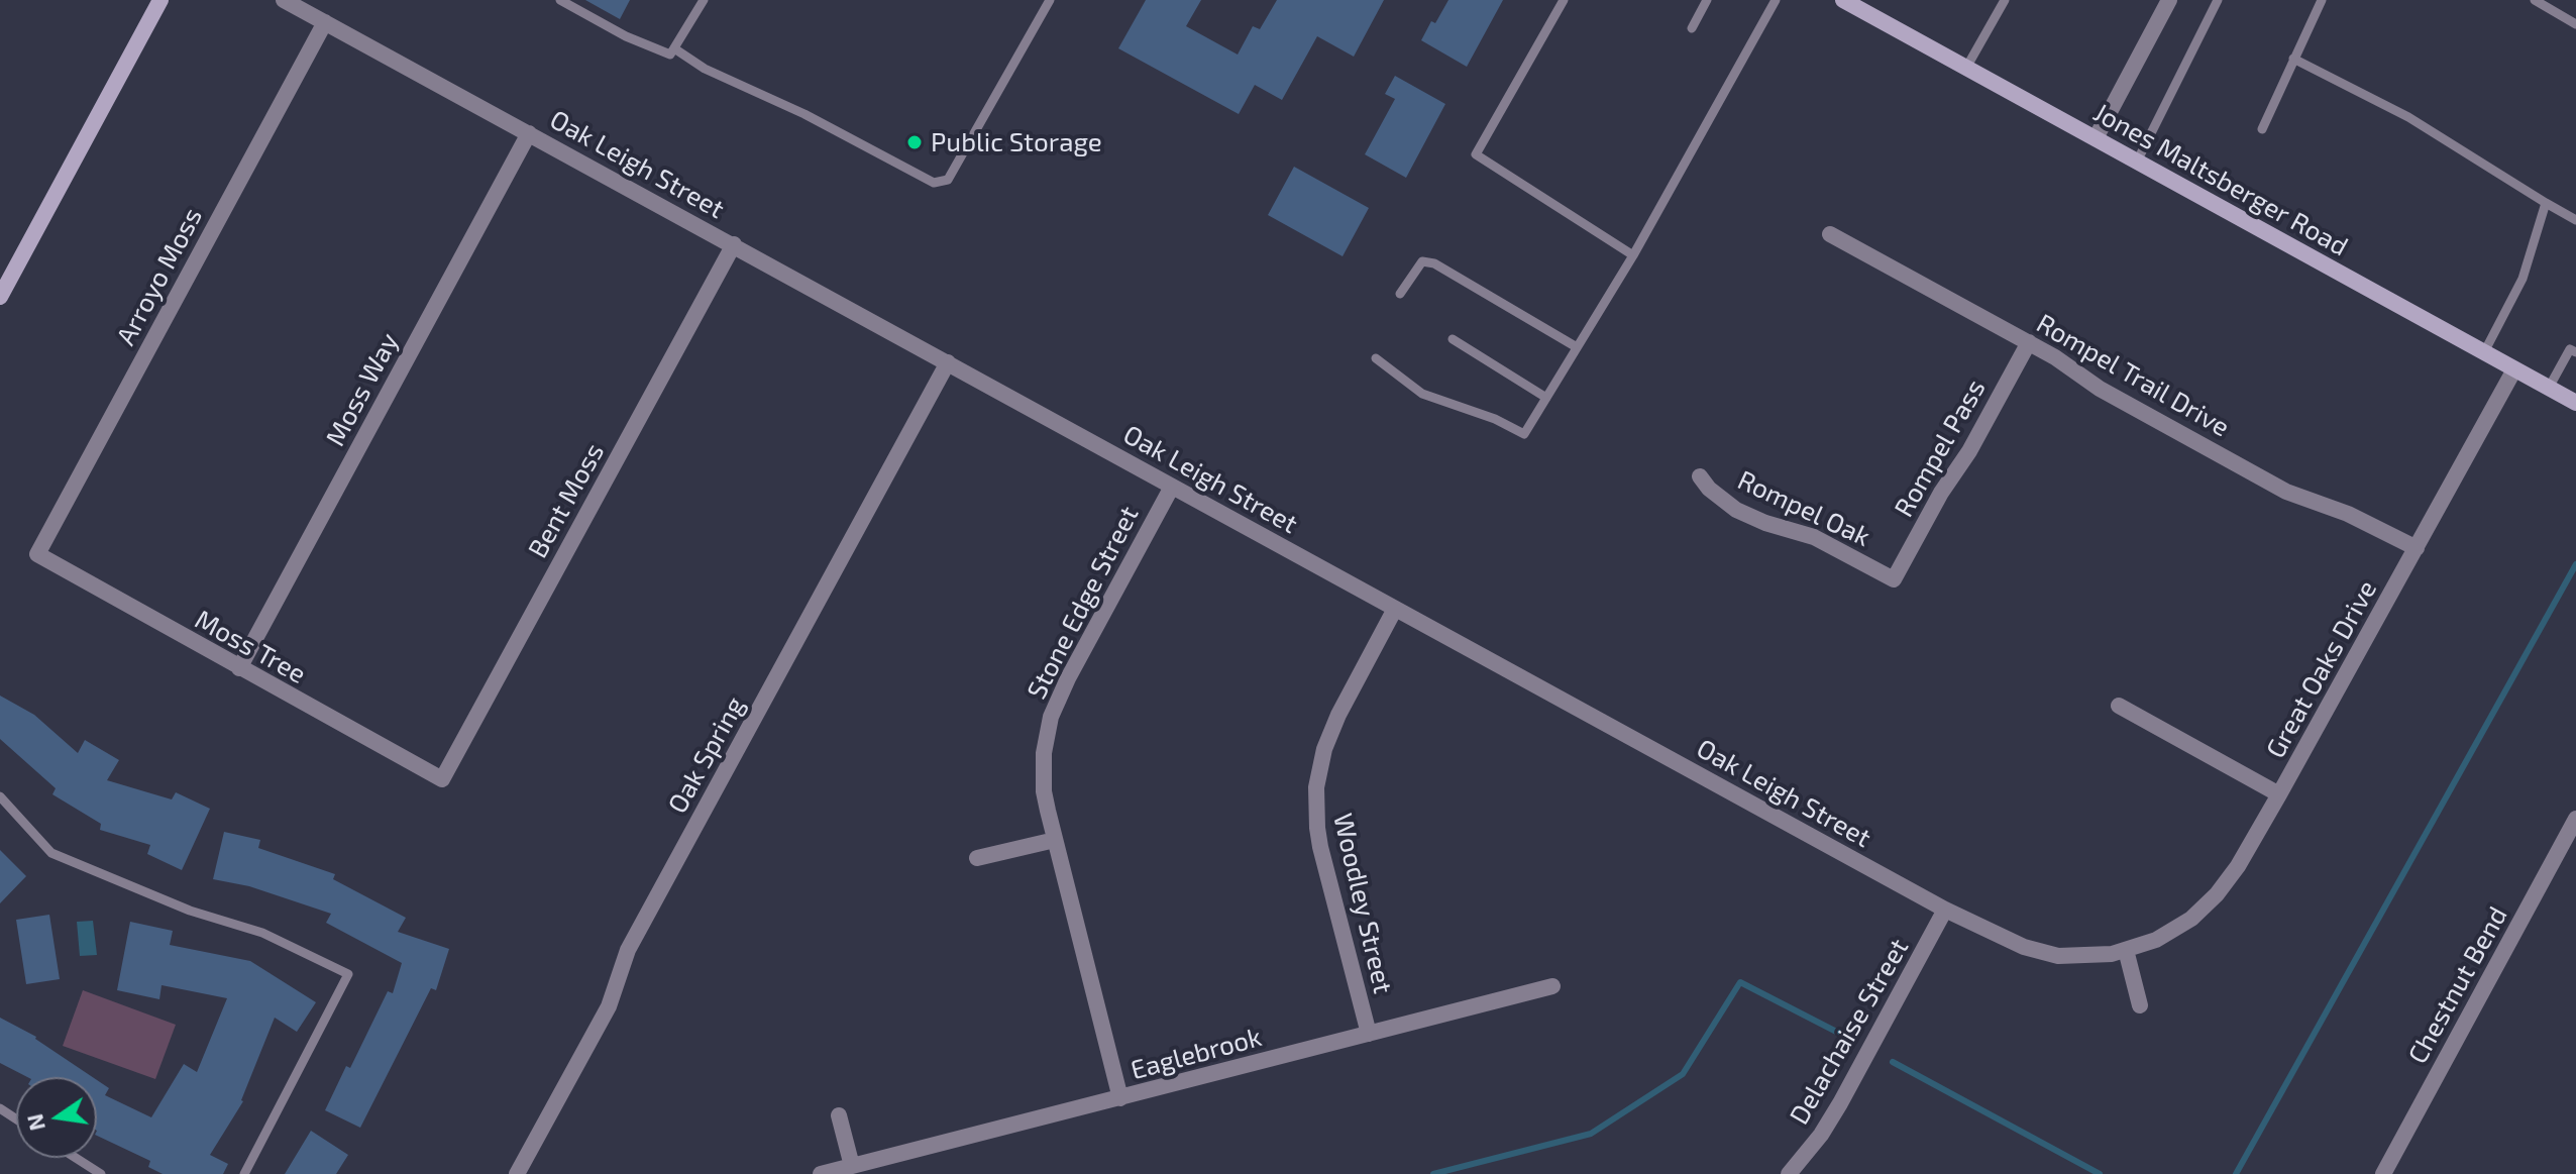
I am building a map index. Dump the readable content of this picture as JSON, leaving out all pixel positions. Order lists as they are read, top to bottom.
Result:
{
  "streets": {
    "main road": ["Jones Maltsberger Road"],
    "street": [
      "Oak Leigh Street",
      "Arroyo Moss",
      "Rompel Trail Drive",
      "Moss Way",
      "Rompel Pass",
      "Bent Moss",
      "Rompel Oak",
      "Stone Edge Street",
      "Moss Tree",
      "Great Oaks Drive",
      "Oak Spring",
      "Woodley Street",
      "Chestnut Bend",
      "Delachaise Street",
      "Eaglebrook"
    ]
  },
  "crossings": [
    ["Oak Leigh Street", "Arroyo Moss"],
    ["Oak Leigh Street", "Moss Way"],
    ["Oak Leigh Street", "Bent Moss"],
    ["Oak Leigh Street", "Stone Edge Street"],
    ["Oak Leigh Street", "Great Oaks Drive"],
    ["Oak Leigh Street", "Oak Spring"],
    ["Oak Leigh Street", "Woodley Street"],
    ["Oak Leigh Street", "Delachaise Street"],
    ["Jones Maltsberger Road", "Great Oaks Drive"],
    ["Arroyo Moss", "Moss Tree"],
    ["Rompel Trail Drive", "Rompel Pass"],
    ["Rompel Trail Drive", "Great Oaks Drive"],
    ["Moss Way", "Moss Tree"],
    ["Rompel Pass", "Rompel Oak"],
    ["Bent Moss", "Moss Tree"],
    ["Stone Edge Street", "Eaglebrook"],
    ["Woodley Street", "Eaglebrook"]
  ],
  "places": ["Public Storage"],
  "north": "left"
}
